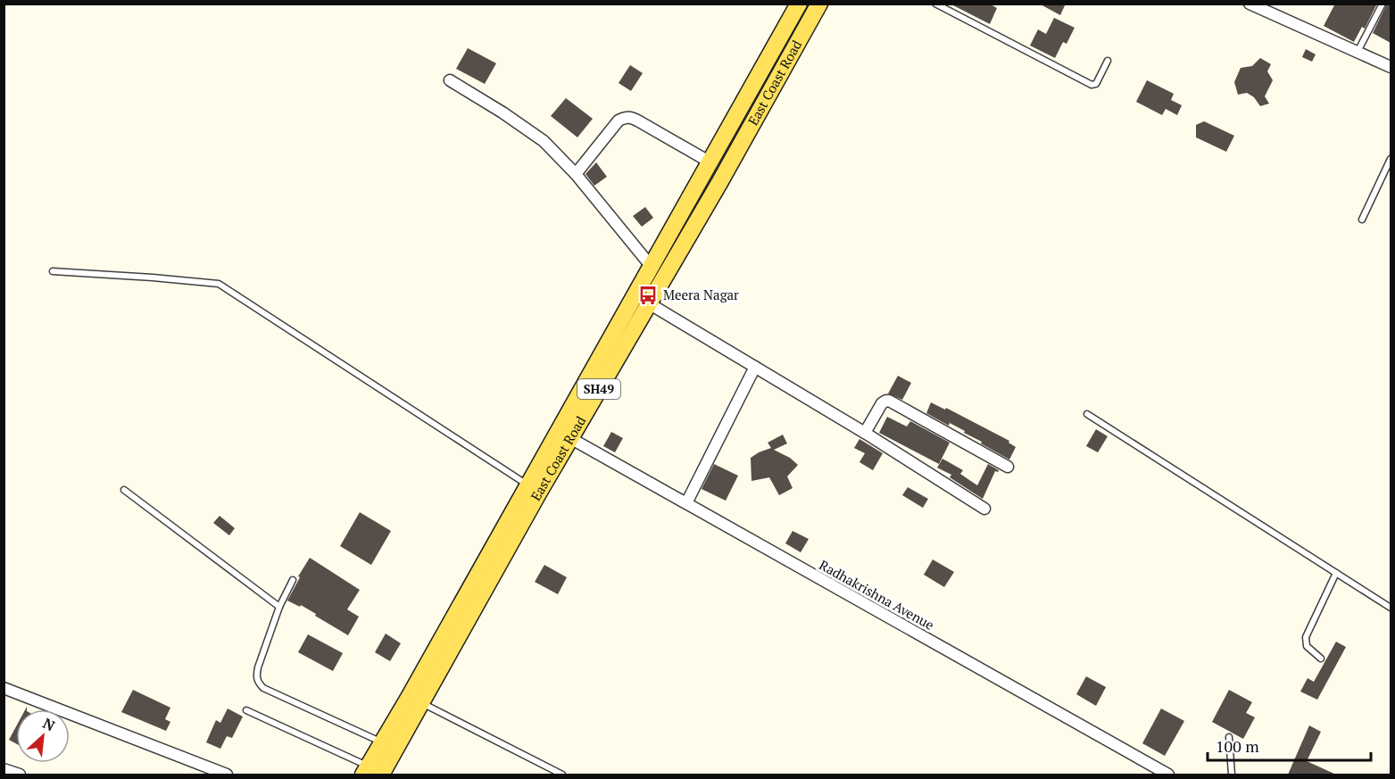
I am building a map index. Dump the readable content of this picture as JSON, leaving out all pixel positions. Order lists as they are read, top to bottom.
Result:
{
  "streets": {
    "main road": ["East Coast Road", "SH49"],
    "street": ["Radhakrishna Avenue"]
  },
  "crossings": [
    ["East Coast Road", "Radhakrishna Avenue"]
  ],
  "places": {
    "bus stop": ["Meera Nagar"]
  },
  "scale_bar": "100 m",
  "north": "top right"
}
